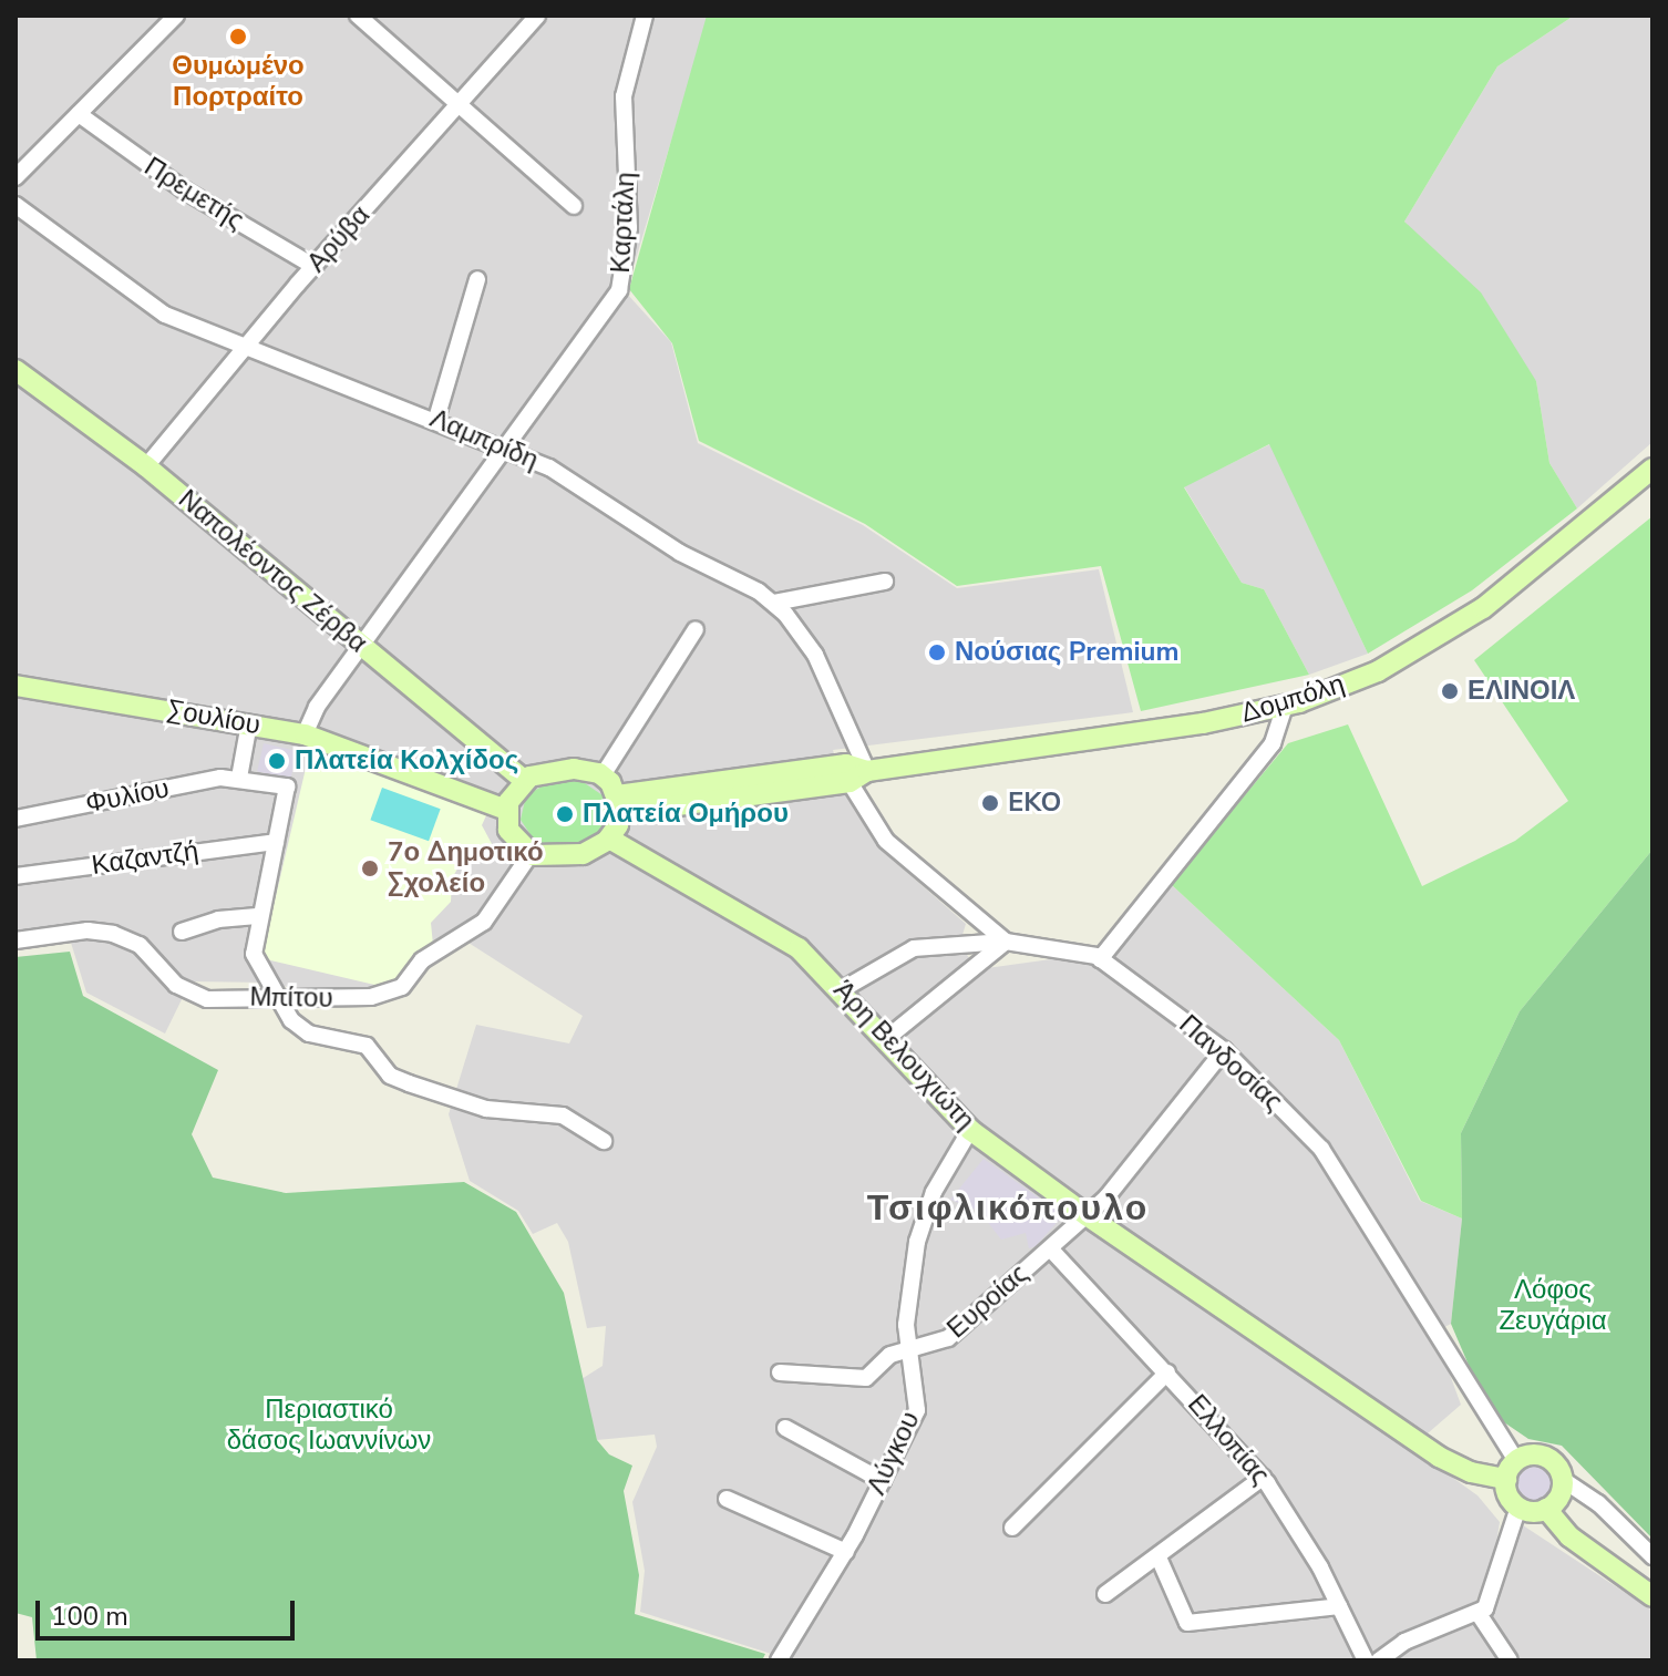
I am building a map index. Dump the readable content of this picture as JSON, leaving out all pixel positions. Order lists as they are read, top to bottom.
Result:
{
  "streets": {
    "main road": [
      "Ναπολέοντος Ζέρβα",
      "Δομπόλη",
      "Σουλίου",
      "Άρη Βελουχιώτη"
    ],
    "street": [
      "Πρεμετής",
      "Καρτάλη",
      "Αρύβα",
      "Λαμπρίδη",
      "Φυλίου",
      "Καζαντζή",
      "Μπίτου",
      "Πανδοσίας",
      "Ευροίας",
      "Ελλοπίας",
      "Λύγκου"
    ]
  },
  "crossings": [
    ["Πρεμετής", "Αρύβα"],
    ["Καρτάλη", "Λαμπρίδη"],
    ["Καρτάλη", "Ναπολέοντος Ζέρβα"],
    ["Καρτάλη", "Σουλίου"],
    ["Αρύβα", "Λαμπρίδη"],
    ["Αρύβα", "Ναπολέοντος Ζέρβα"],
    ["Λαμπρίδη", "Δομπόλη"],
    ["Ναπολέοντος Ζέρβα", "Δομπόλη"],
    ["Ναπολέοντος Ζέρβα", "Σουλίου"],
    ["Ναπολέοντος Ζέρβα", "Μπίτου"],
    ["Ναπολέοντος Ζέρβα", "Άρη Βελουχιώτη"],
    ["Δομπόλη", "Σουλίου"],
    ["Δομπόλη", "Μπίτου"],
    ["Δομπόλη", "Άρη Βελουχιώτη"],
    ["Σουλίου", "Μπίτου"],
    ["Σουλίου", "Άρη Βελουχιώτη"],
    ["Μπίτου", "Άρη Βελουχιώτη"],
    ["Άρη Βελουχιώτη", "Πανδοσίας"],
    ["Άρη Βελουχιώτη", "Ευροίας"],
    ["Άρη Βελουχιώτη", "Λύγκου"],
    ["Πανδοσίας", "Ευροίας"],
    ["Ευροίας", "Ελλοπίας"],
    ["Ευροίας", "Λύγκου"]
  ],
  "districts": ["Τσιφλικόπουλο"],
  "parks": ["Λόφος Ζευγάρια", "Περιαστικό δάσος Ιωαννίνων"],
  "places": [
    "Θυμωμένο Πορτραίτο",
    "Νούσιας Premium",
    "ΕΛΙΝΟΙΛ",
    "Πλατεία Κολχίδος",
    "EKO",
    "Πλατεία Ομήρου",
    "7ο Δημοτικό Σχολείο"
  ],
  "scale_bar": "100 m"
}
